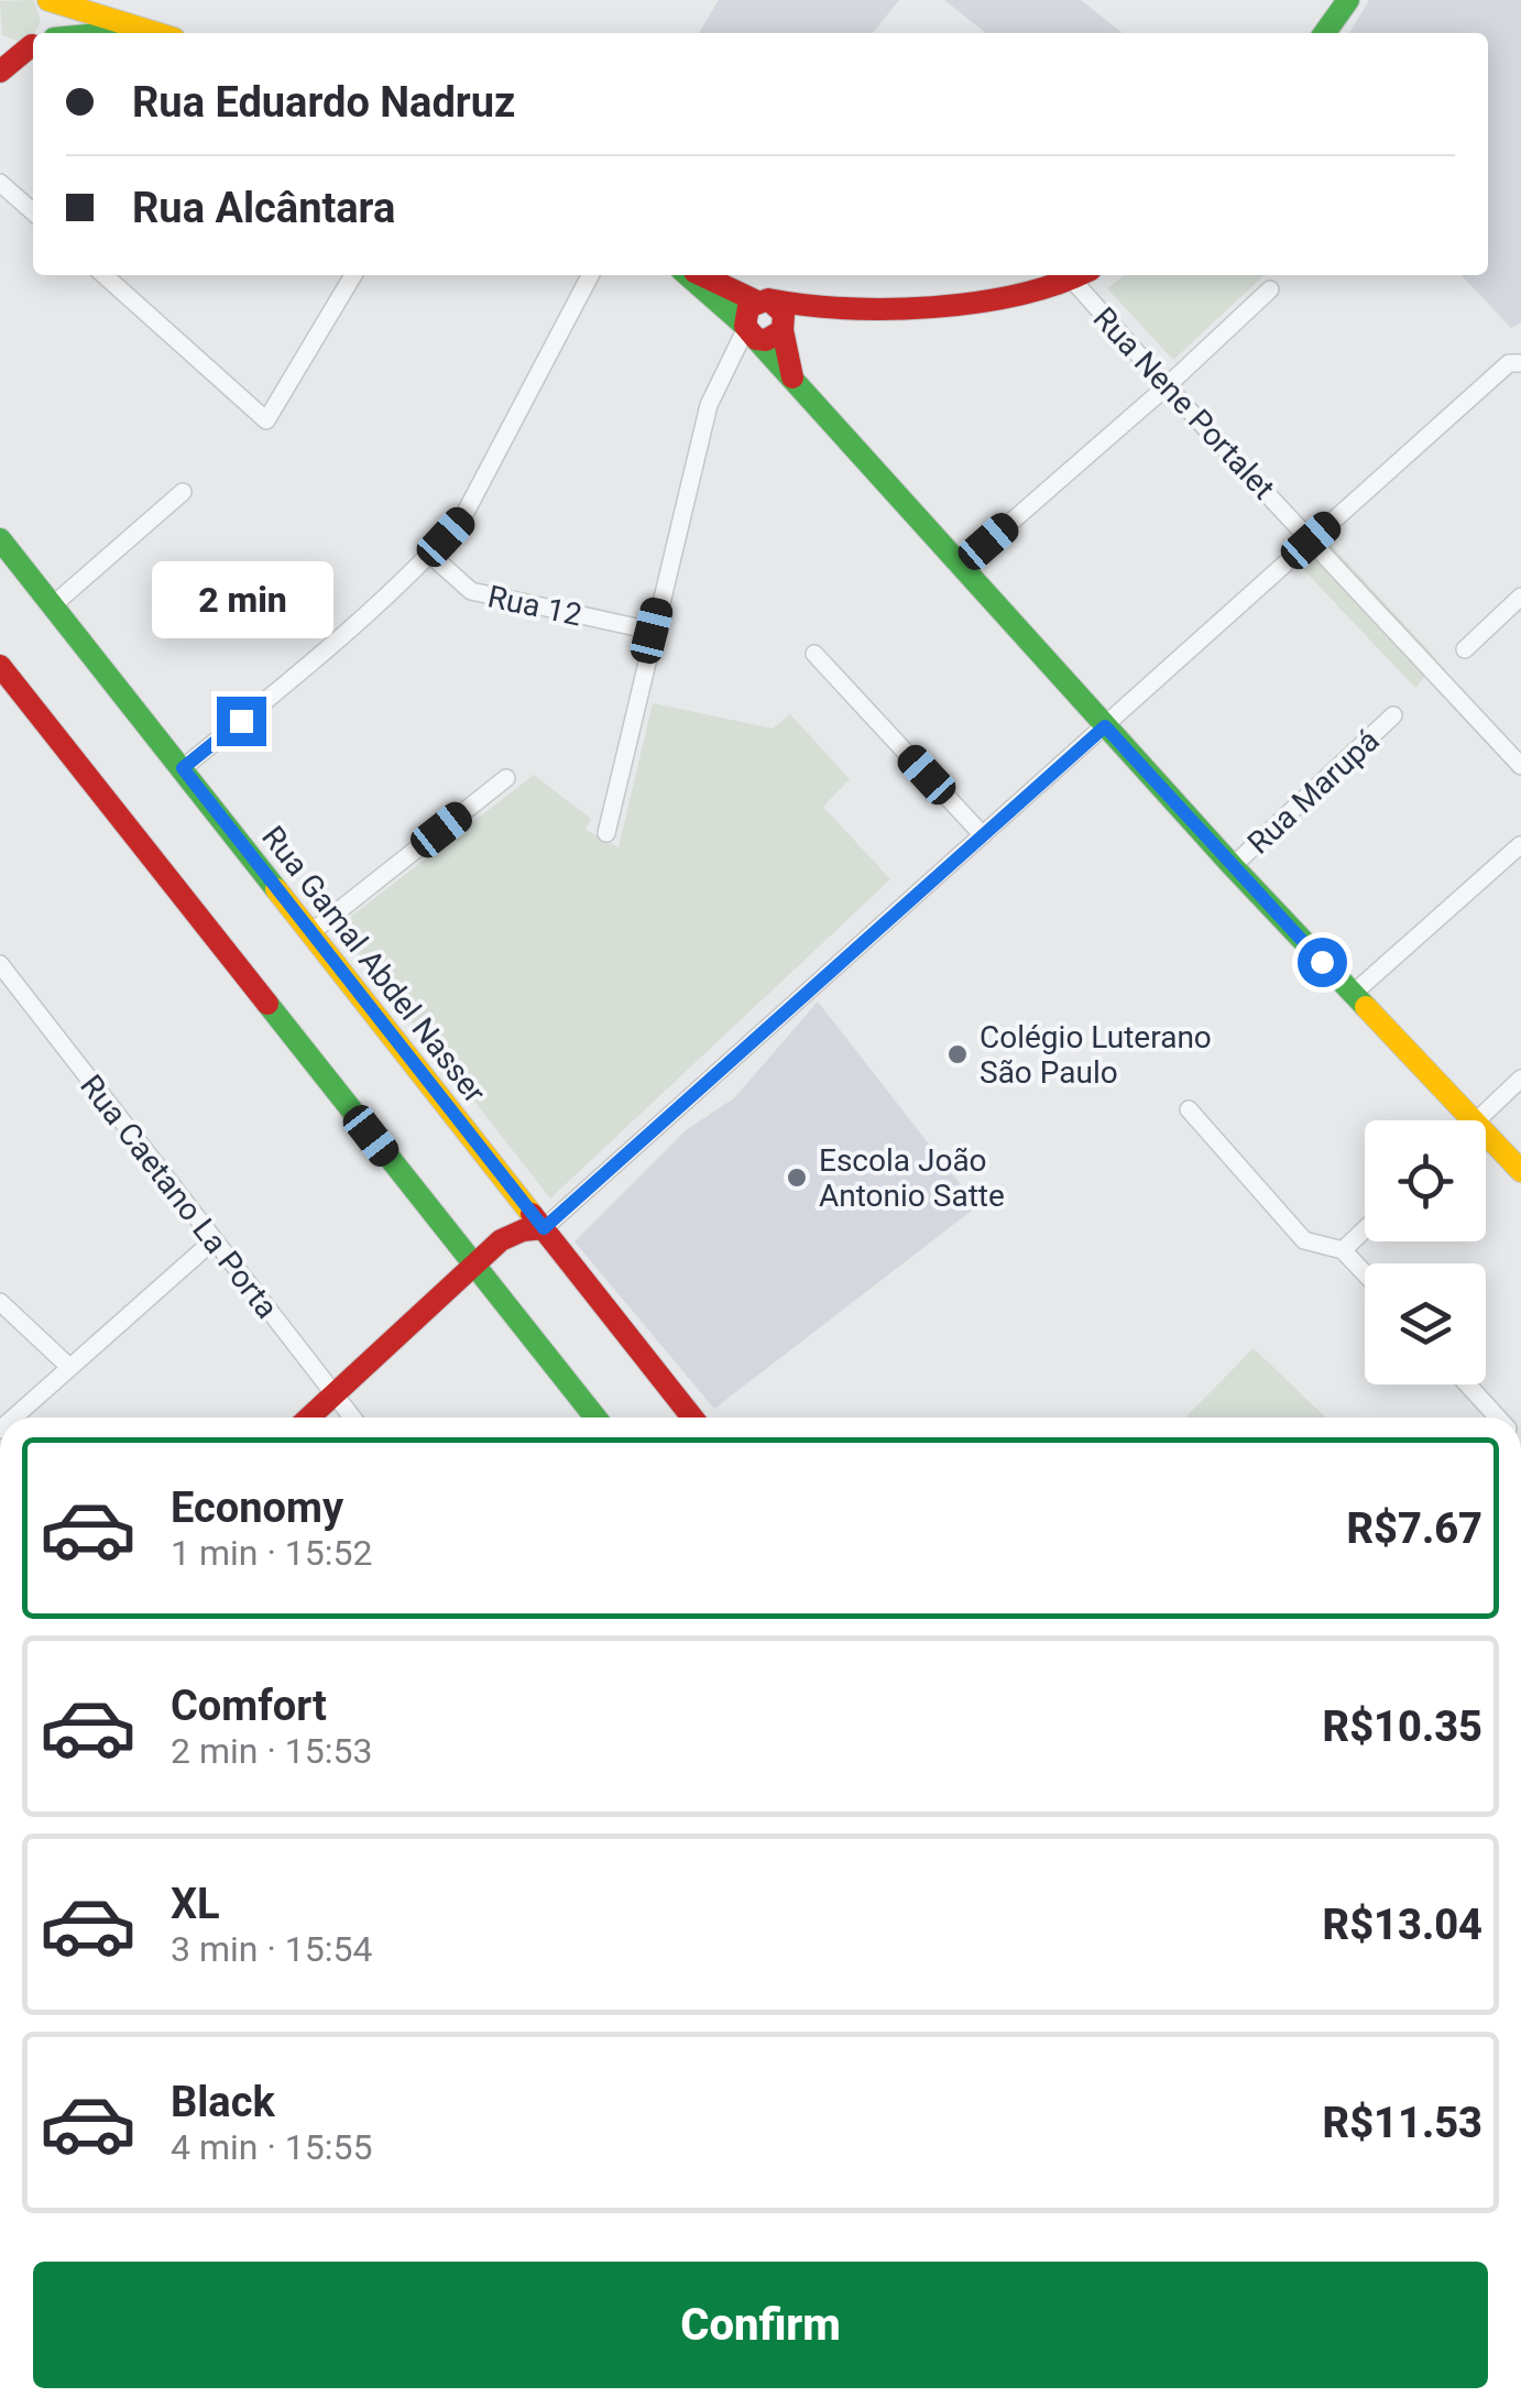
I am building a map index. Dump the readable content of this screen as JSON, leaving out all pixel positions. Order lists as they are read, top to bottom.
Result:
{
  "streets": {
    "street": [
      "Rua Nene Portalet",
      "Rua 12",
      "Rua Marupá",
      "Rua Gamal Abdel Nasser",
      "Rua Caetano La Porta"
    ]
  },
  "places": ["Colégio Luterano São Paulo", "Escola João Antonio Satte"],
  "page": {
    "banner": ["Rua Eduardo Nadruz", "Rua Alcântara"],
    "bubble": "2 min",
    "list": [
      {
        "name": "Economy",
        "note": "1 min · 15:52",
        "value": "R$7.67"
      },
      {
        "name": "Comfort",
        "note": "2 min · 15:53",
        "value": "R$10.35"
      },
      {
        "name": "XL",
        "note": "3 min · 15:54",
        "value": "R$13.04"
      },
      {
        "name": "Black",
        "note": "4 min · 15:55",
        "value": "R$11.53"
      }
    ],
    "buttons": "Confirm"
  }
}
